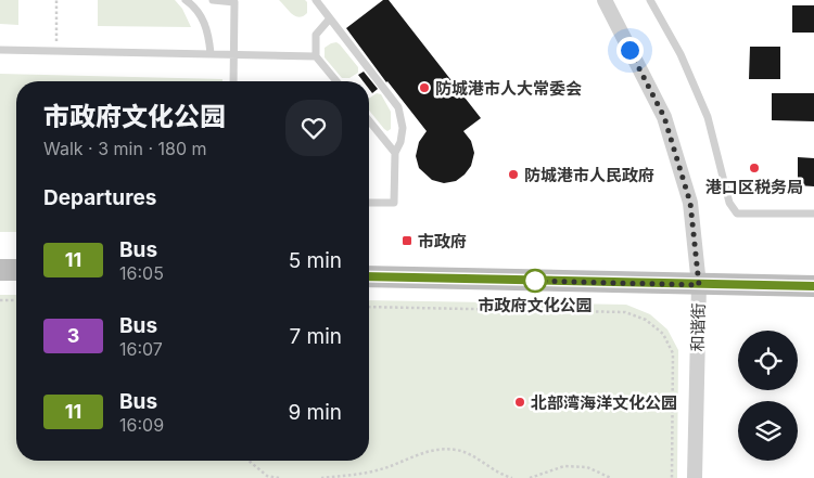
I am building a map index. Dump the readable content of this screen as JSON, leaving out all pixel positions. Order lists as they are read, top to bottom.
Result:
{
  "streets": {
    "street": ["和谐街"]
  },
  "places": {
    "other": [
      "防城港市人大常委会",
      "港口区税务局",
      "防城港市人民政府",
      "市政府文化公园",
      "北部湾海洋文化公园"
    ],
    "transit": ["市政府"]
  },
  "lines": ["bus line 11"],
  "page": {
    "heading": [
      ["市政府文化公园", "Walk · 3 min · 180 m"],
      "Departures"
    ],
    "list": [
      {
        "mark": "11",
        "name": "Bus",
        "note": "16:05",
        "value": "5 min"
      },
      {
        "mark": "3",
        "name": "Bus",
        "note": "16:07",
        "value": "7 min"
      },
      {
        "mark": "11",
        "name": "Bus",
        "note": "16:09",
        "value": "9 min"
      }
    ]
  }
}
